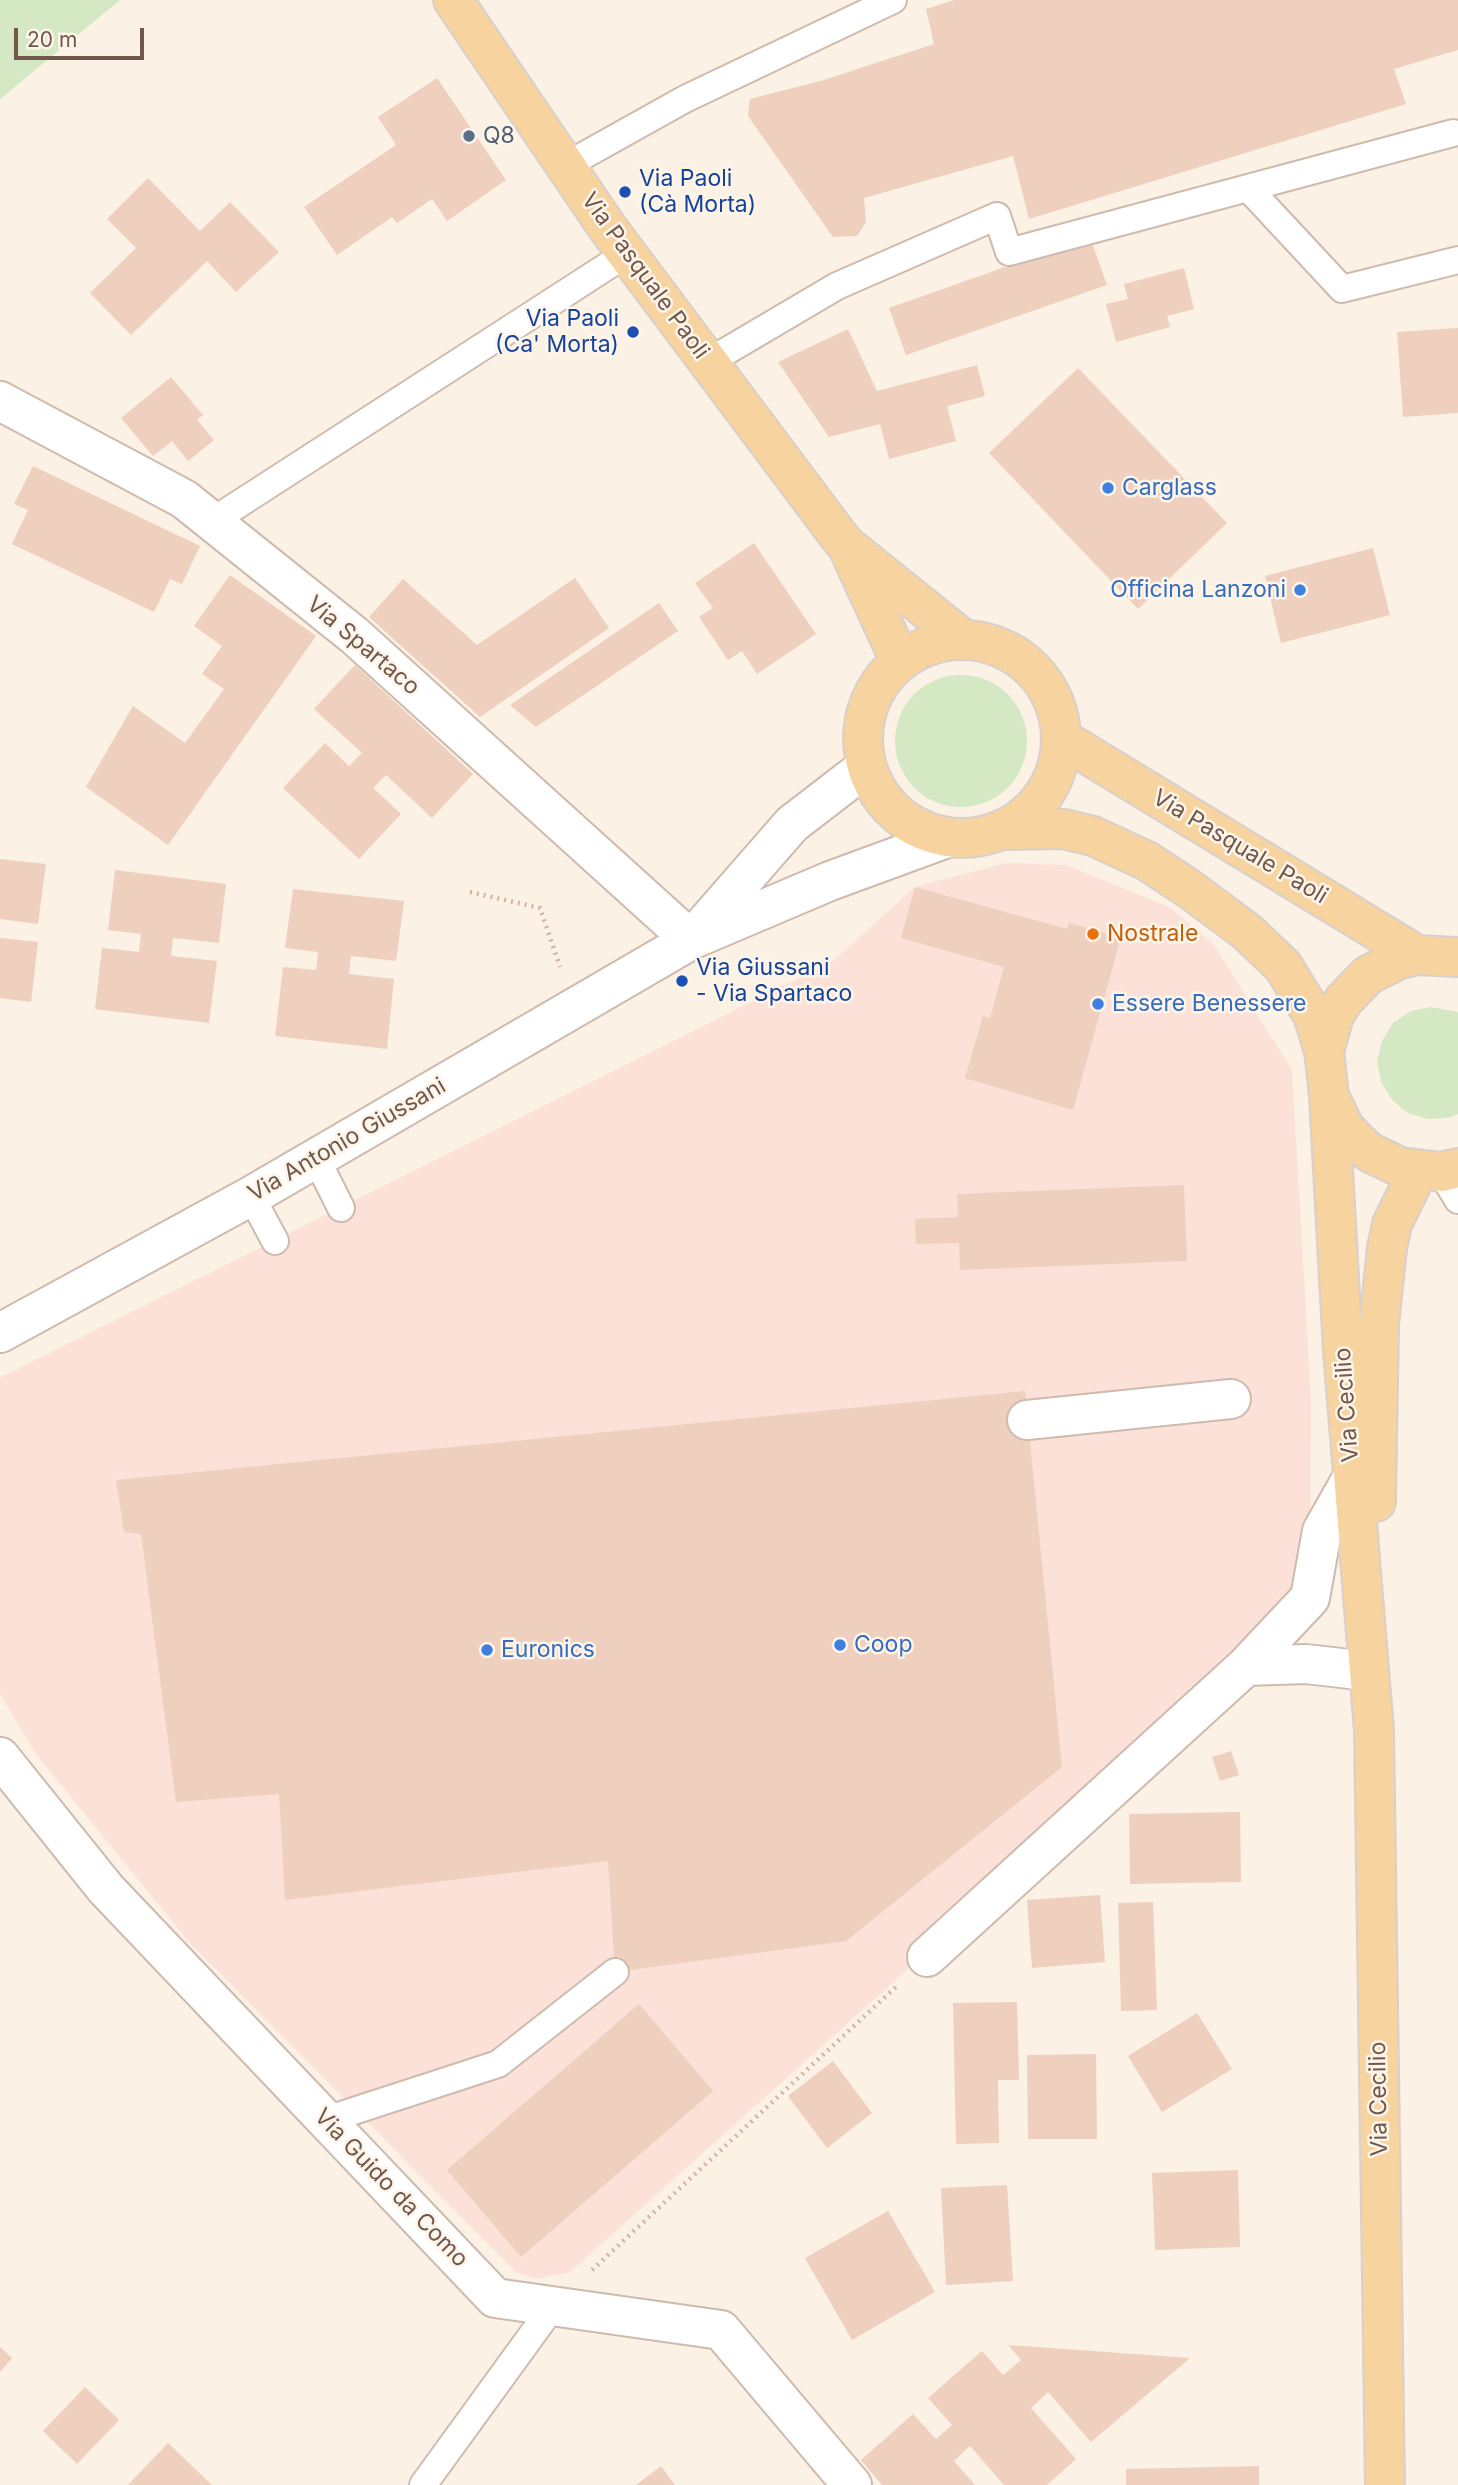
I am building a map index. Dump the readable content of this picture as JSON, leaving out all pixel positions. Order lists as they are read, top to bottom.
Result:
{
  "streets": {
    "main road": ["Via Pasquale Paoli", "Via Cecilio"],
    "street": ["Via Spartaco", "Via Antonio Giussani", "Via Guido da Como"]
  },
  "crossings": [
    ["Via Pasquale Paoli", "Via Antonio Giussani"],
    ["Via Spartaco", "Via Antonio Giussani"]
  ],
  "places": [
    "Q8",
    "Via Paoli (Cà Morta)",
    "Via Paoli (Ca' Morta)",
    "Carglass",
    "Officina Lanzoni",
    "Nostrale",
    "Via Giussani - Via Spartaco",
    "Essere Benessere",
    "Coop",
    "Euronics"
  ],
  "scale_bar": "20 m"
}
